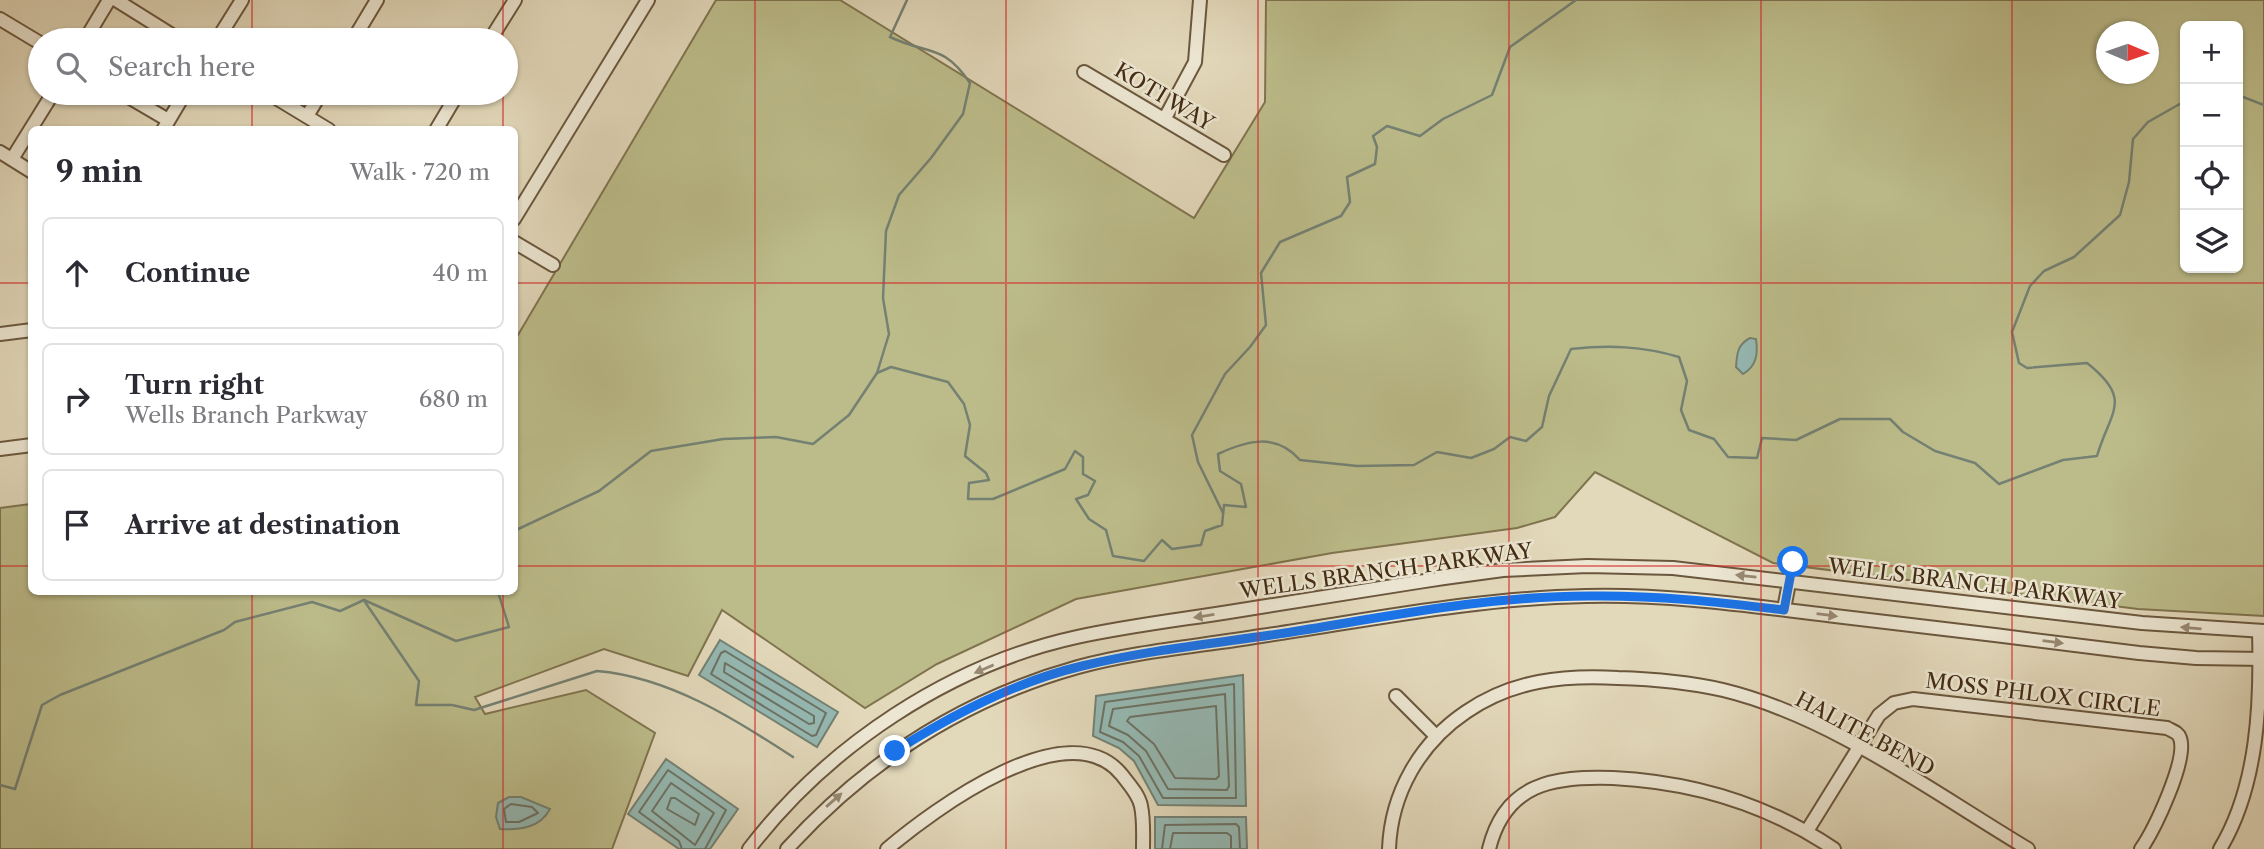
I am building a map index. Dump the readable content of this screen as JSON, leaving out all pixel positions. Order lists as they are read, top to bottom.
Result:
{
  "streets": {
    "street": [
      "KOTI WAY",
      "WELLS BRANCH PARKWAY",
      "MOSS PHLOX CIRCLE",
      "HALITE BEND"
    ]
  },
  "crossings": [
    ["MOSS PHLOX CIRCLE", "HALITE BEND"]
  ],
  "north": "right",
  "page": {
    "map_buttons": ["+", "−"],
    "search": "Search here",
    "heading": ["9 min", "Walk · 720 m"],
    "list": [
      ["Continue", "40 m"],
      ["Turn right", "Wells Branch Parkway", "680 m"],
      "Arrive at destination"
    ]
  }
}
